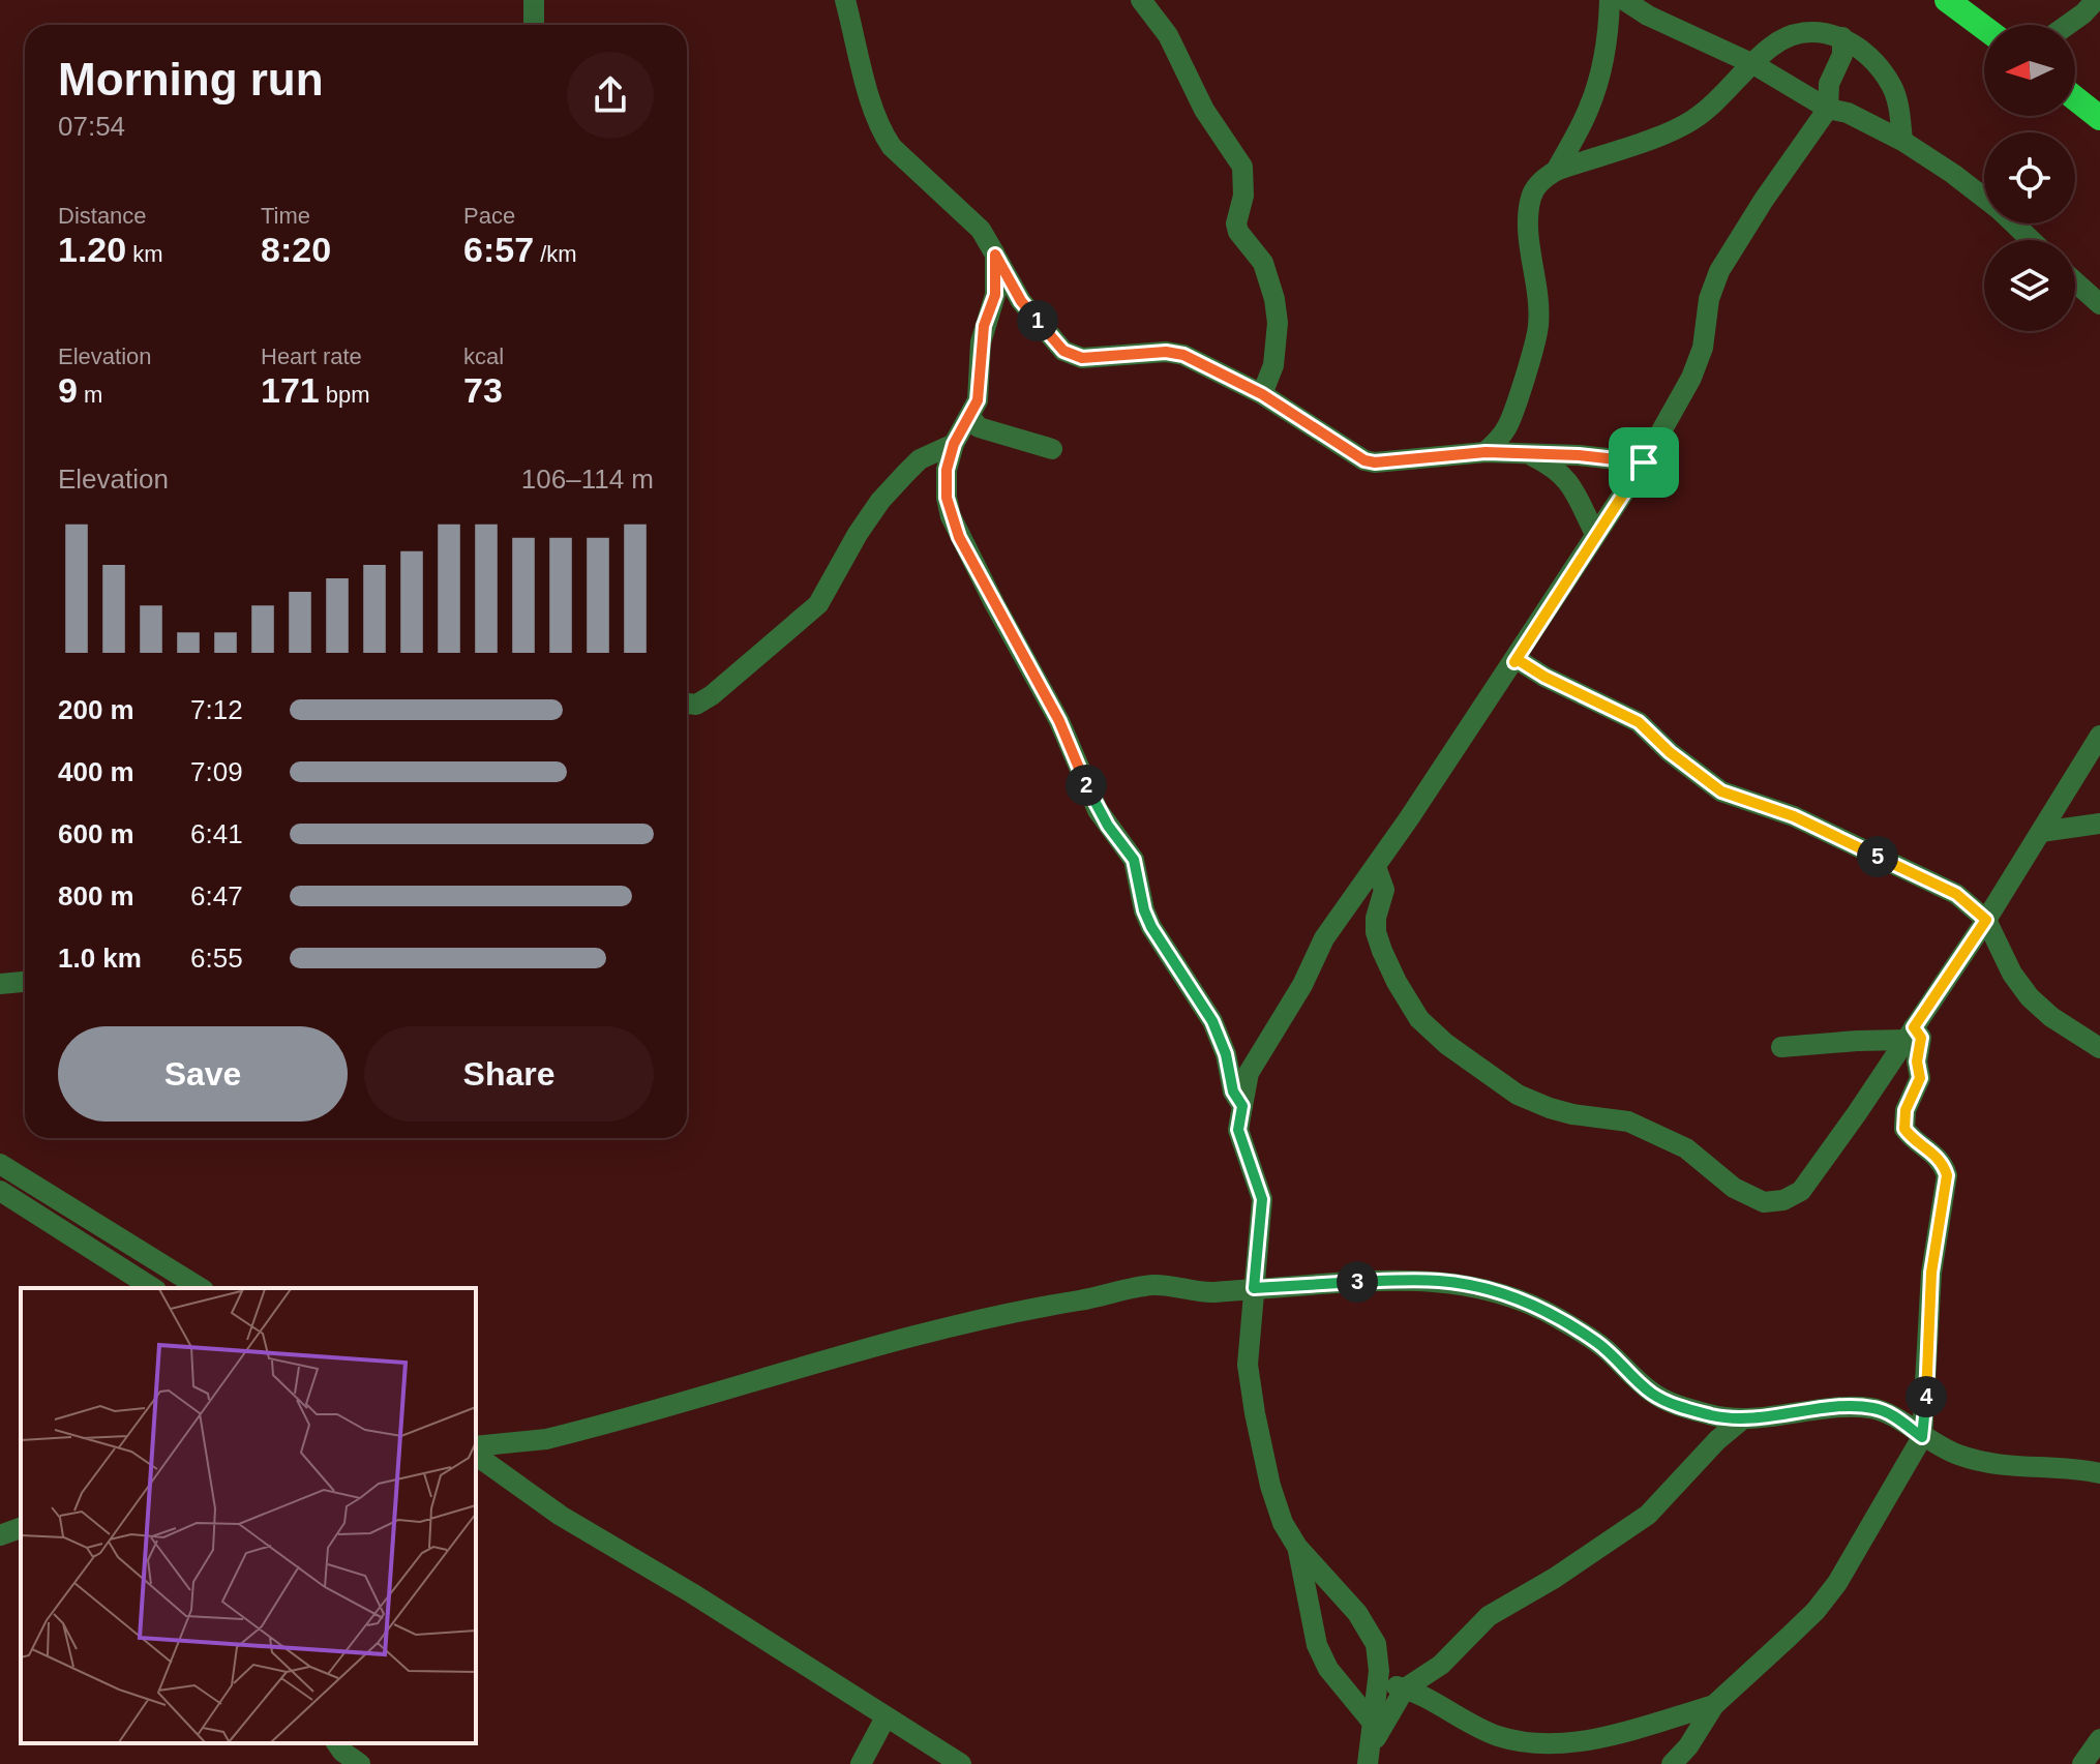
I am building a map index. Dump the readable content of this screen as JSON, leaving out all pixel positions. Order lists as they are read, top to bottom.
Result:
{
  "north": "left",
  "page": {
    "heading": ["Morning run", "07:54"],
    "stats": [
      ["Distance", "1.20 km"],
      ["Time", "8:20"],
      ["Pace", "6:57 /km"],
      ["Elevation", "9 m"],
      ["Heart rate", "171 bpm"],
      ["kcal", "73"]
    ],
    "pins": [
      "1",
      "2",
      "5",
      "3",
      "4"
    ],
    "chart": ["Elevation", "106–114 m"],
    "list": [
      {
        "name": "200 m",
        "note": "7:12"
      },
      {
        "name": "400 m",
        "note": "7:09"
      },
      {
        "name": "600 m",
        "note": "6:41"
      },
      {
        "name": "800 m",
        "note": "6:47"
      },
      {
        "name": "1.0 km",
        "note": "6:55"
      }
    ],
    "buttons": ["Save", "Share"]
  }
}
